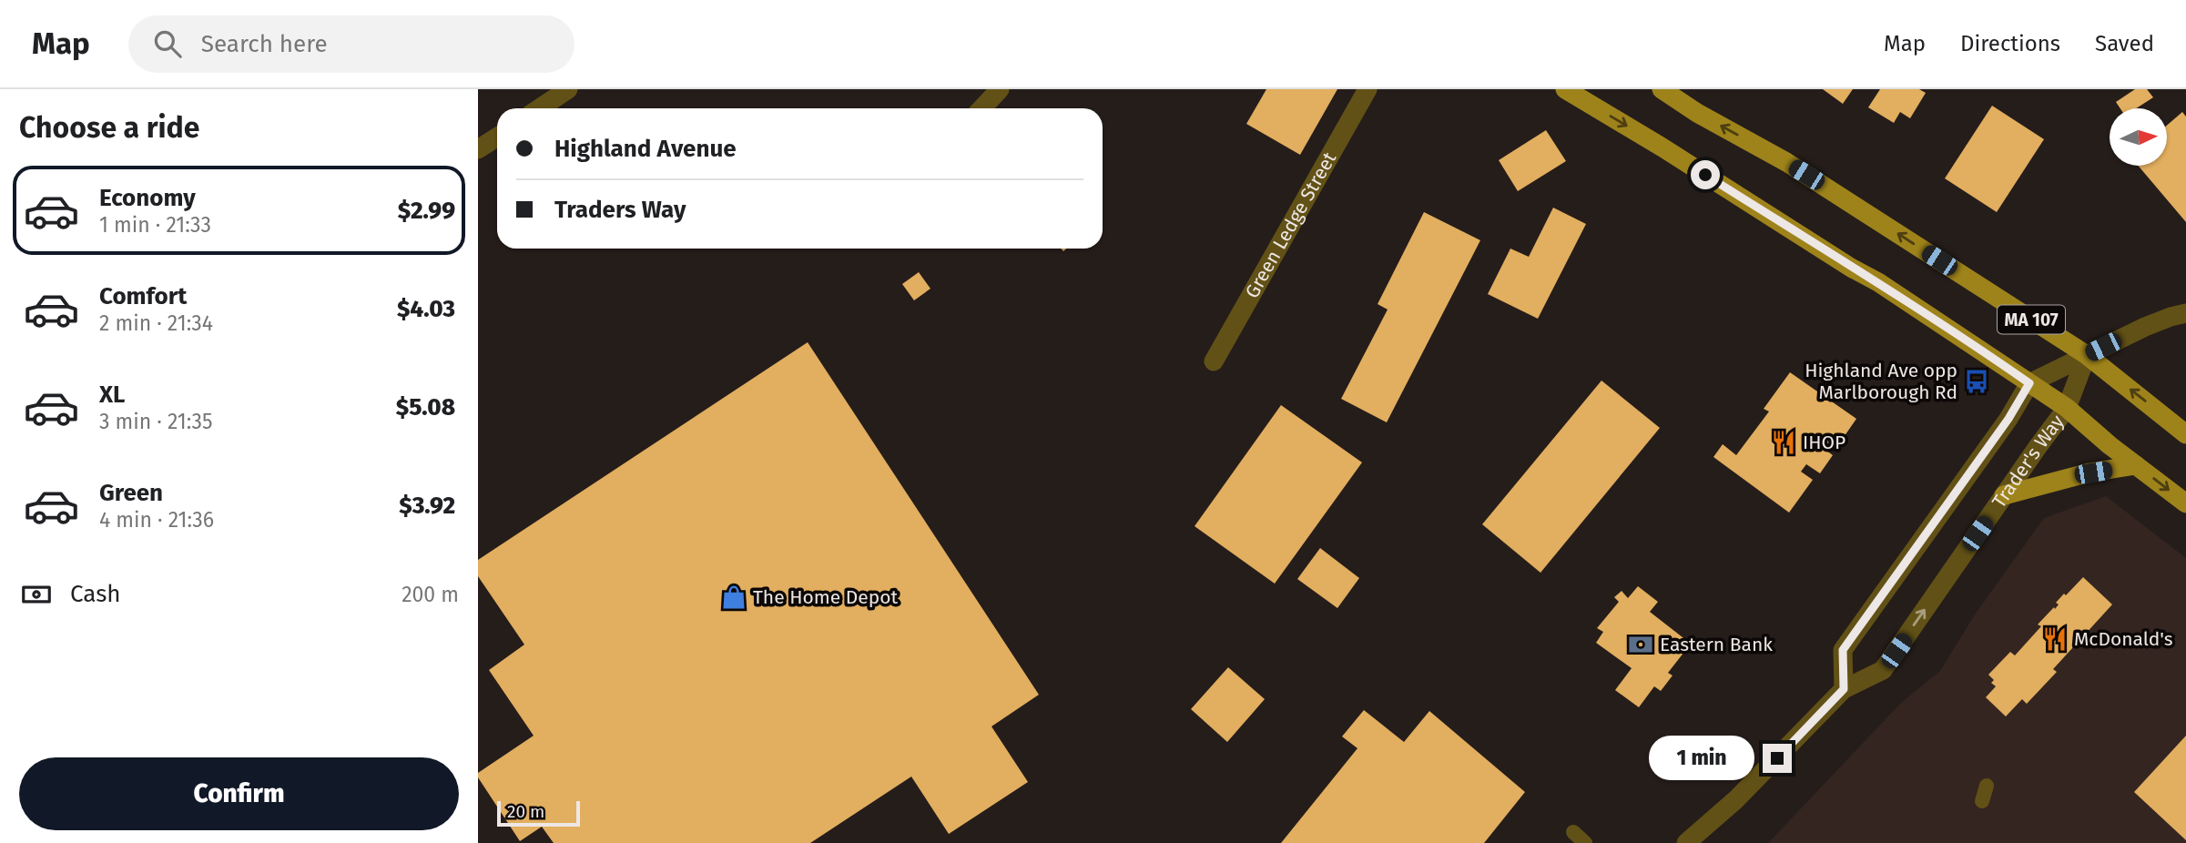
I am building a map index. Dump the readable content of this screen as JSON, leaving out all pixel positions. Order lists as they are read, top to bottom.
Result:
{
  "streets": {
    "main road": ["MA 107"],
    "street": ["Green Ledge Street", "Trader's Way"]
  },
  "crossings": [
    ["MA 107", "Trader's Way"]
  ],
  "places": {
    "bus stop": ["Highland Ave opp Marlborough Rd"],
    "restaurant": ["IHOP", "McDonald's"],
    "shop": ["The Home Depot"],
    "bank": ["Eastern Bank"]
  },
  "scale_bar": "20 m",
  "north": "right",
  "page": {
    "header": "Map",
    "search": "Search here",
    "nav": ["Map", "Directions", "Saved"],
    "heading": "Choose a ride",
    "banner": ["Highland Avenue", "Traders Way"],
    "list": [
      {
        "name": "Economy",
        "note": "1 min · 21:33",
        "value": "$2.99"
      },
      {
        "name": "Comfort",
        "note": "2 min · 21:34",
        "value": "$4.03"
      },
      {
        "name": "XL",
        "note": "3 min · 21:35",
        "value": "$5.08"
      },
      {
        "name": "Green",
        "note": "4 min · 21:36",
        "value": "$3.92"
      }
    ],
    "pay": ["Cash", "200 m"],
    "bubble": "1 min",
    "buttons": "Confirm",
    "scale": "20 m"
  }
}
